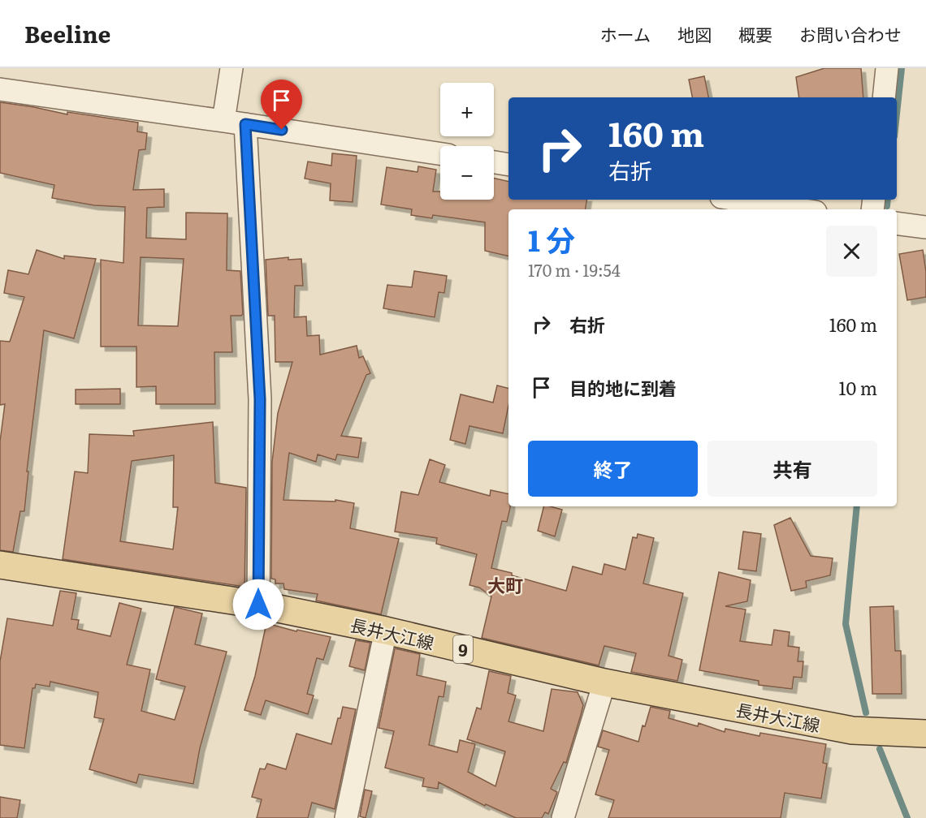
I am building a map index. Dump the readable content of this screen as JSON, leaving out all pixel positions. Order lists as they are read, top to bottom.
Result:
{
  "streets": {
    "main road": ["長井大江線", "9"]
  },
  "districts": ["大町"],
  "page": {
    "header": "Beeline",
    "nav": [
      "ホーム",
      "地図",
      "概要",
      "お問い合わせ"
    ],
    "map_buttons": ["+", "−"],
    "turn": ["160 m", "右折"],
    "heading": ["1 分", "170 m · 19:54"],
    "list": [
      {
        "name": "右折",
        "value": "160 m"
      },
      {
        "name": "目的地に到着",
        "value": "10 m"
      }
    ],
    "buttons": ["終了", "共有"]
  }
}
